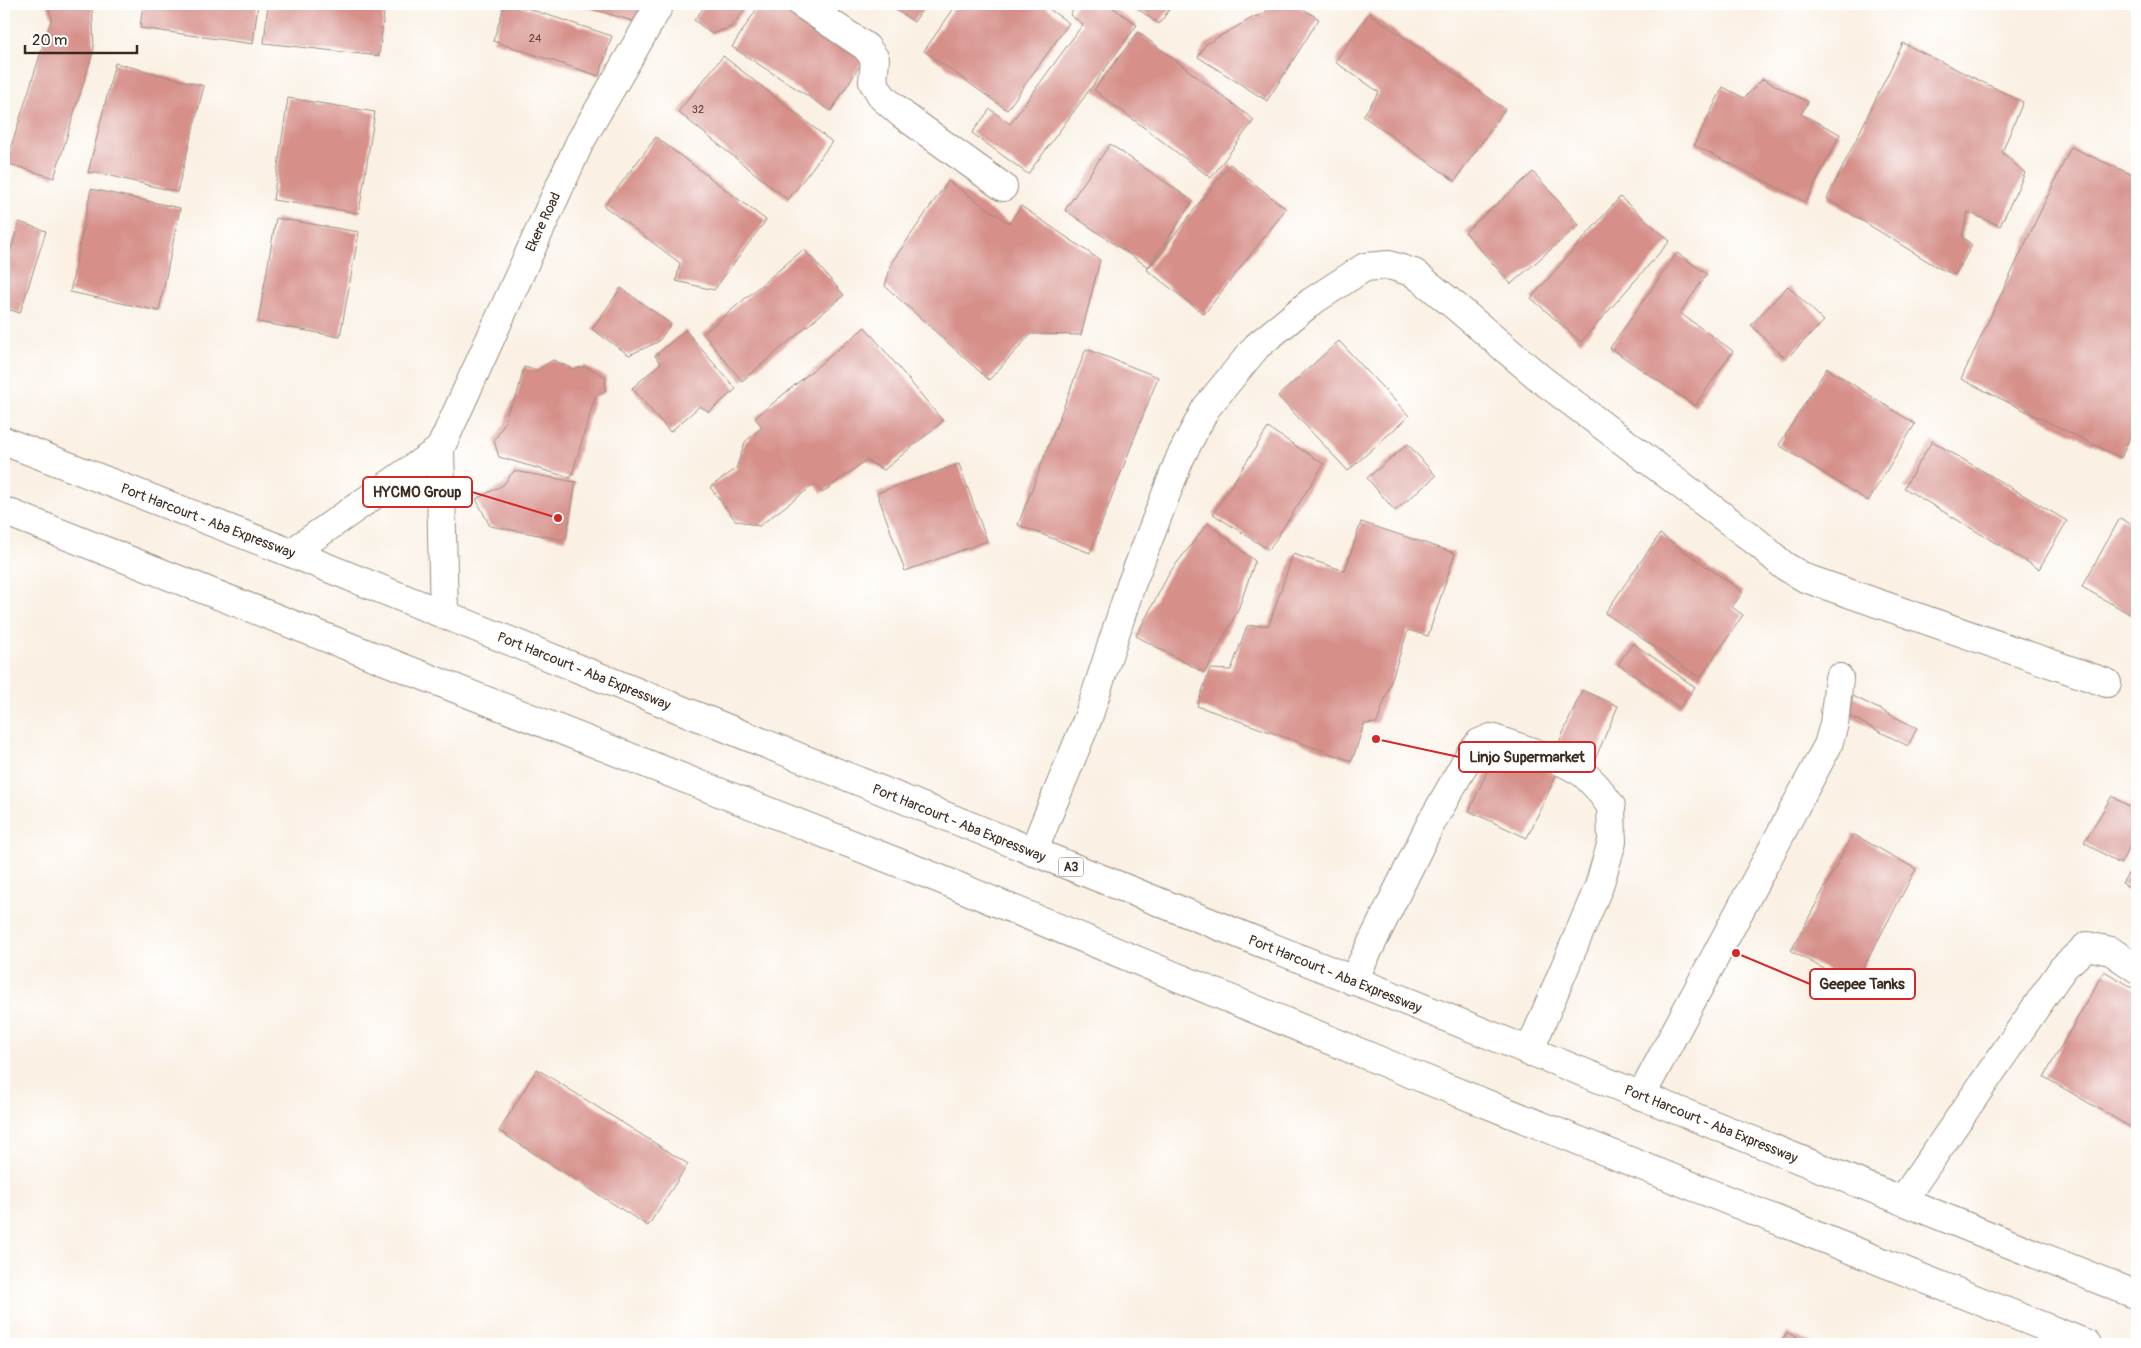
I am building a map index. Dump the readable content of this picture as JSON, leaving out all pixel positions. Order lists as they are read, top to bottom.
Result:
{
  "streets": {
    "main road": ["Ekere Road", "Port Harcourt - Aba Expressway", "A3"]
  },
  "crossings": [
    ["Ekere Road", "Port Harcourt - Aba Expressway"]
  ],
  "places": ["HYCMO Group", "Linjo Supermarket", "Geepee Tanks"],
  "house_numbers": ["24", "32"],
  "scale_bar": "20 m"
}
